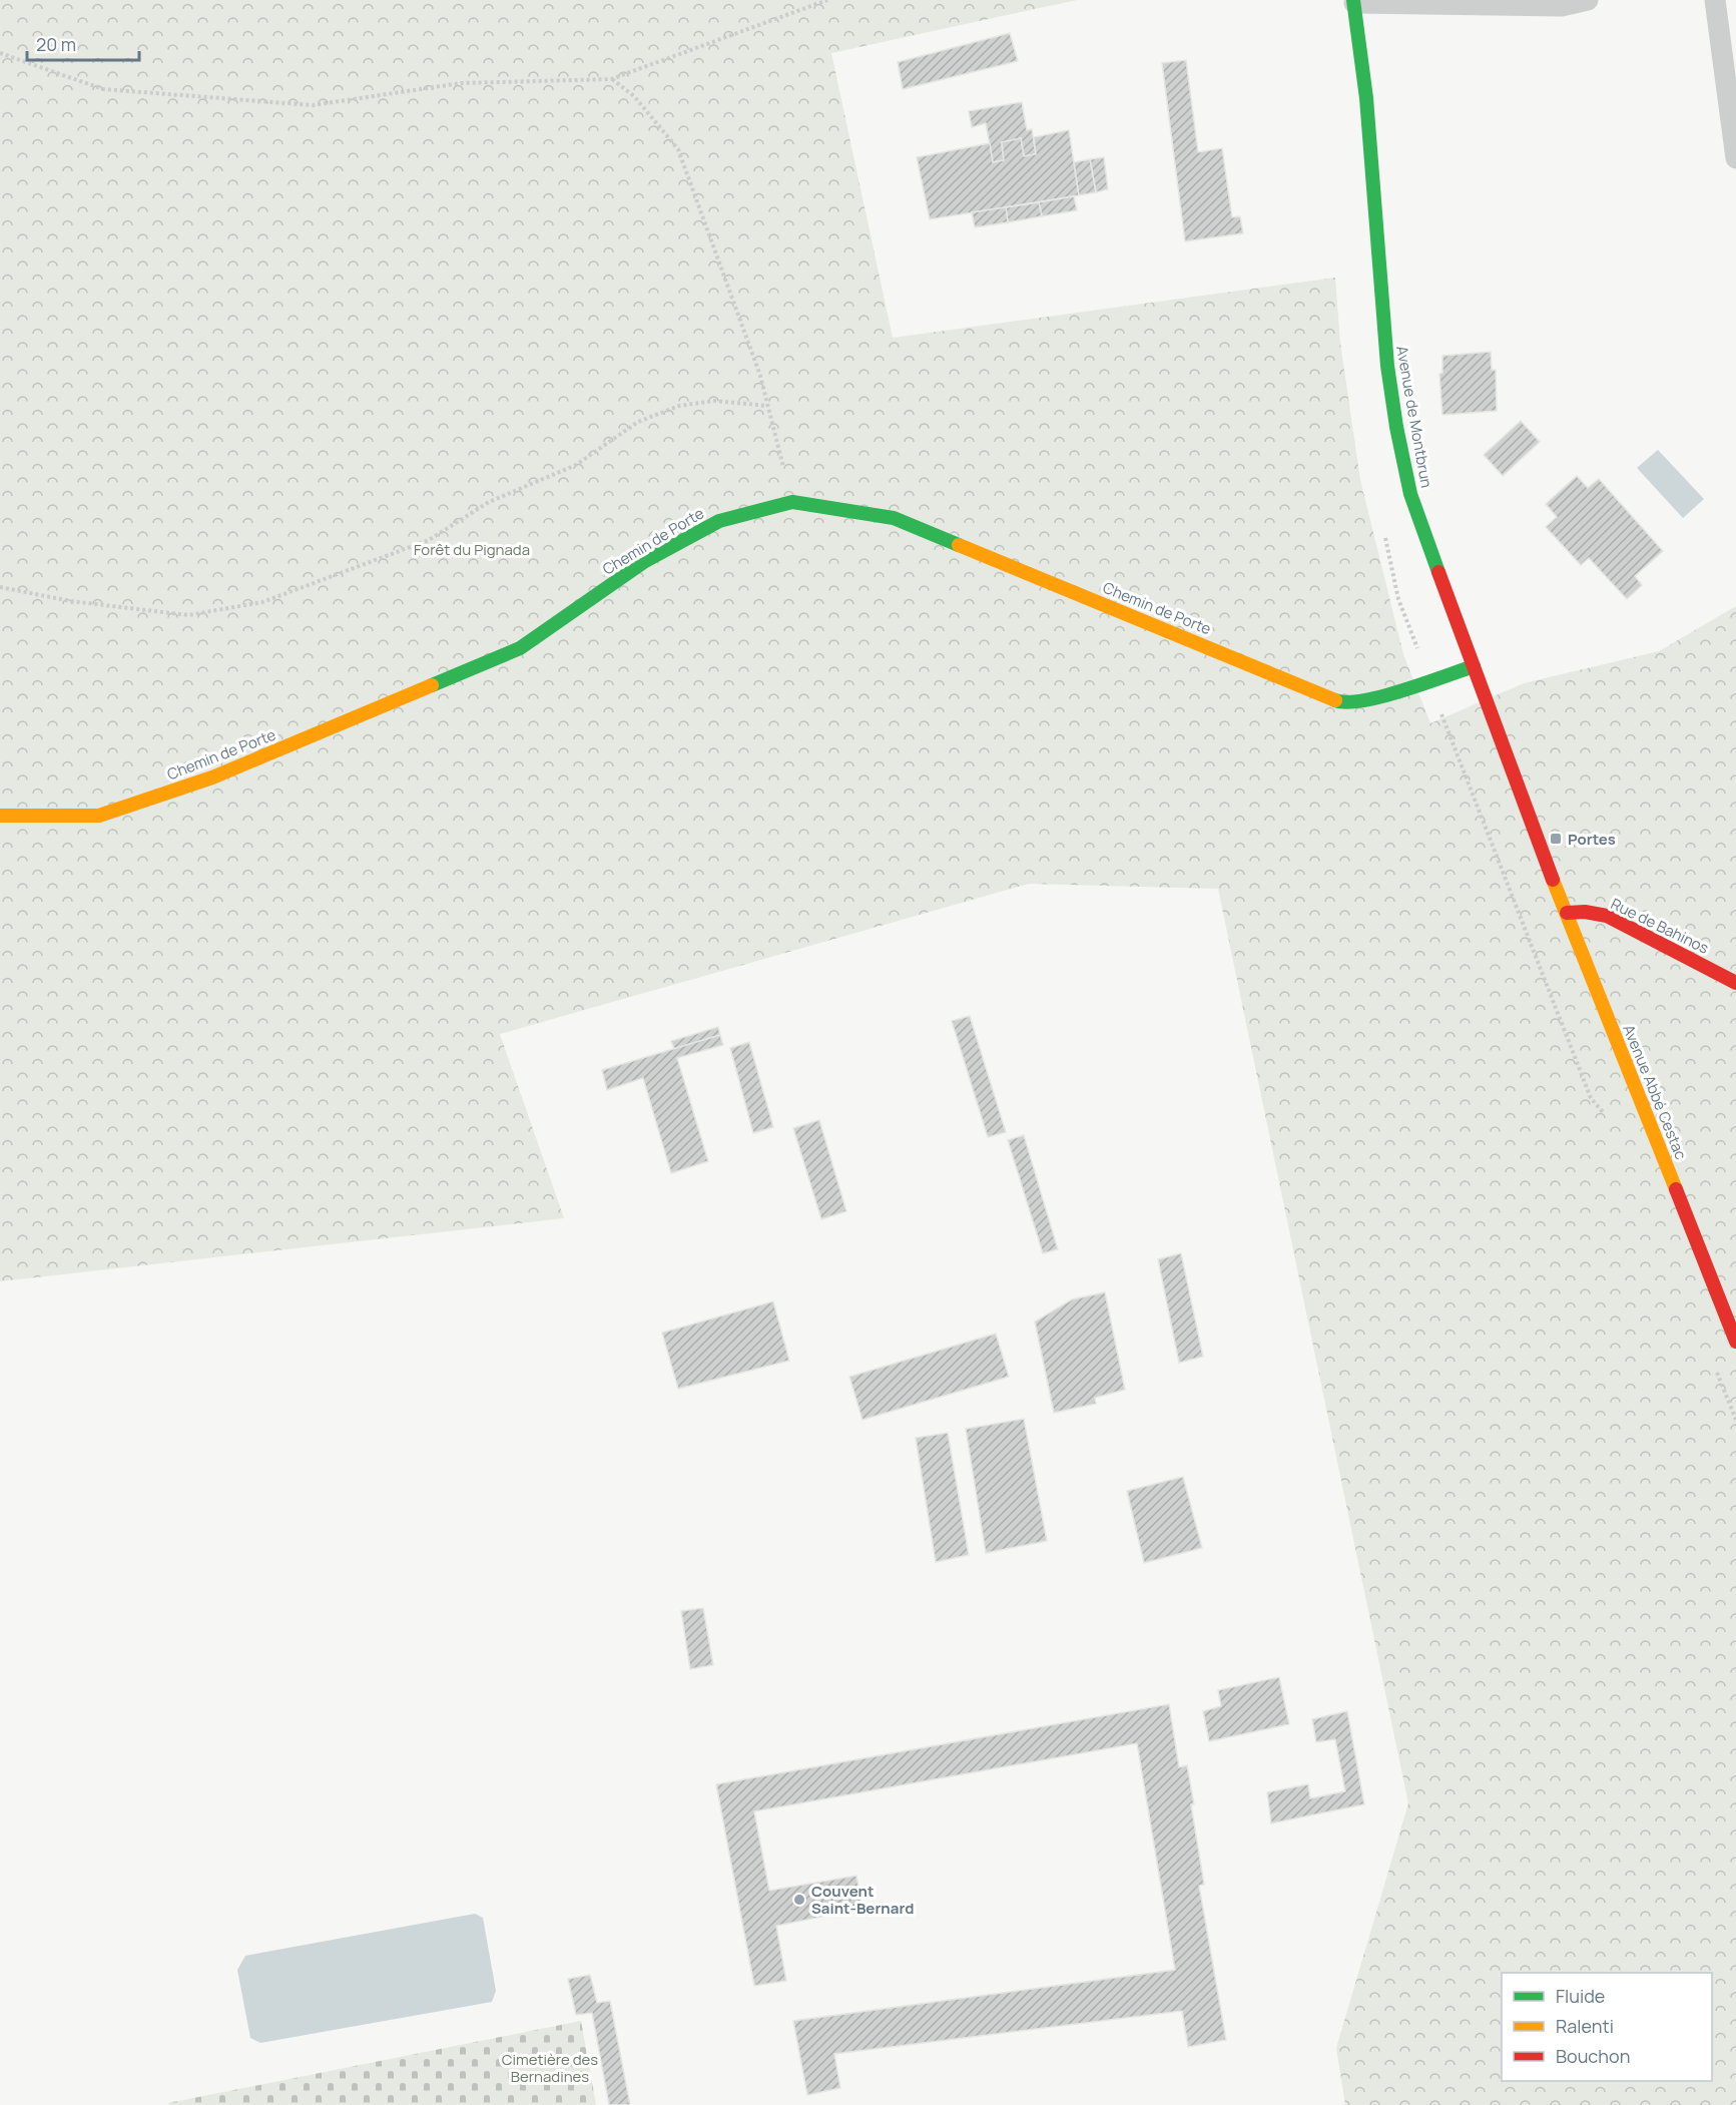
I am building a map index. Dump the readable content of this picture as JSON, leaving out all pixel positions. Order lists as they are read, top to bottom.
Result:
{
  "streets": {
    "street": [
      "Avenue de Montbrun",
      "Chemin de Porte",
      "Rue de Bahinos",
      "Avenue Abbé Cestac"
    ]
  },
  "crossings": [
    ["Avenue de Montbrun", "Chemin de Porte"],
    ["Avenue de Montbrun", "Avenue Abbé Cestac"],
    ["Rue de Bahinos", "Avenue Abbé Cestac"]
  ],
  "parks": ["Forêt du Pignada", "Cimetière des Bernadines"],
  "places": {
    "transit": ["Portes"],
    "other": ["Couvent Saint-Bernard"]
  },
  "legend": ["Fluide", "Ralenti", "Bouchon"],
  "scale_bar": "20 m"
}
